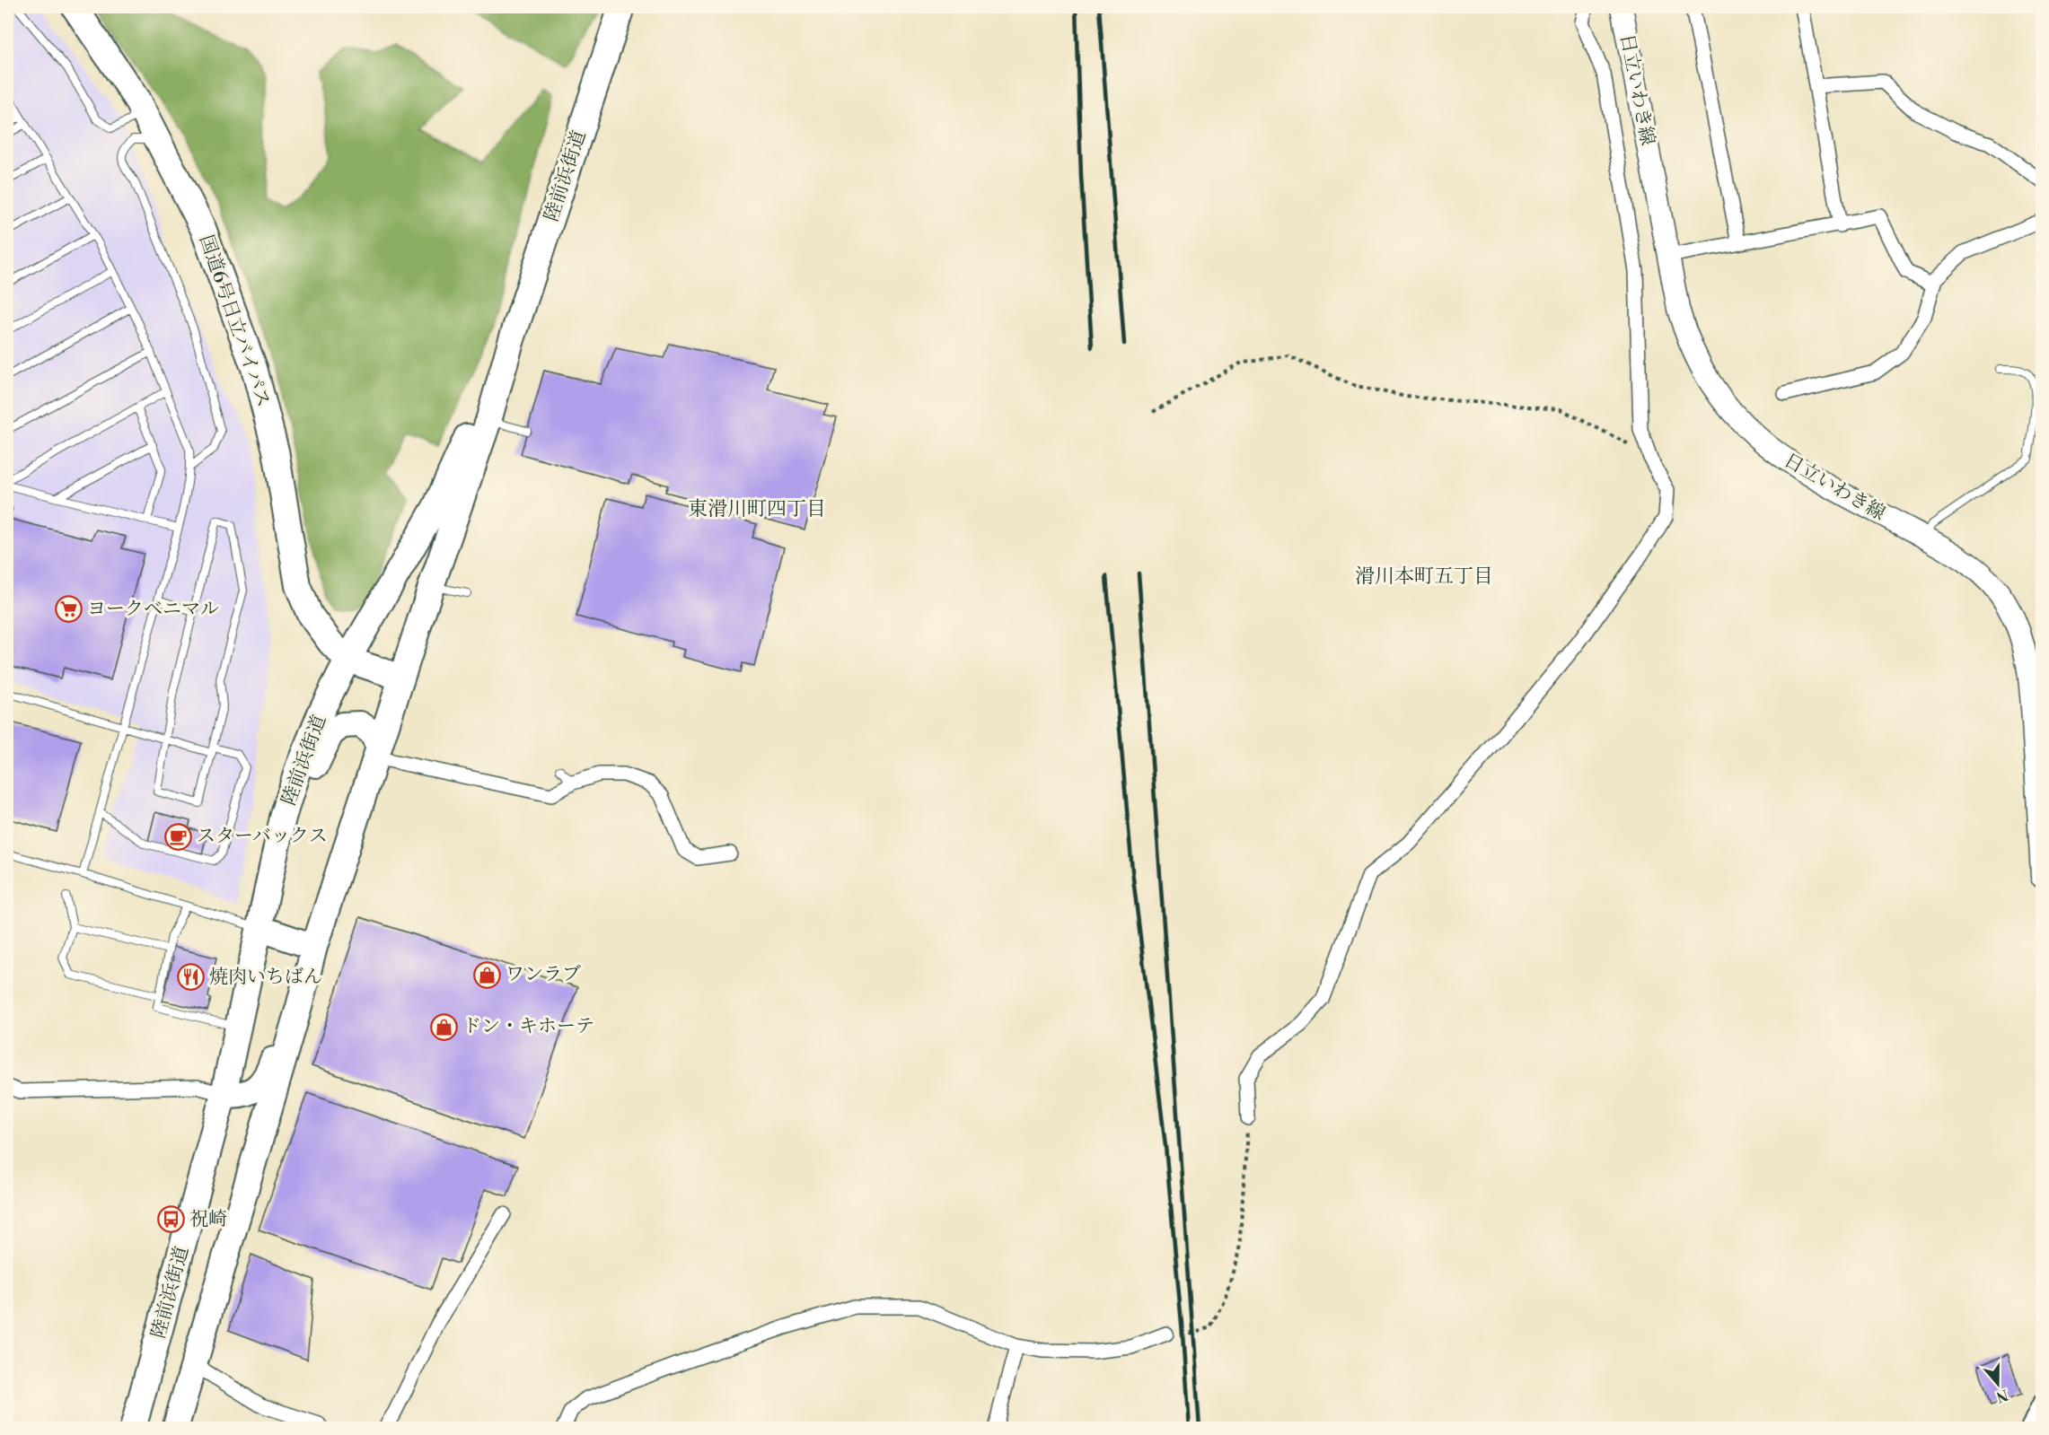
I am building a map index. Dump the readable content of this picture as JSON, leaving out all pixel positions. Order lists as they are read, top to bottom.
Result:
{
  "streets": {
    "highway": ["陸前浜街道", "国道6号日立バイパス"],
    "main road": ["日立いわき線"]
  },
  "crossings": [
    ["陸前浜街道", "国道6号日立バイパス"]
  ],
  "districts": ["東滑川町四丁目", "滑川本町五丁目"],
  "places": {
    "supermarket": ["ヨークベニマル"],
    "cafe": ["スターバックス"],
    "shop": ["ワンラブ", "ドン・キホーテ"],
    "restaurant": ["焼肉いちばん"],
    "bus stop": ["祝崎"]
  },
  "north": "bottom"
}
